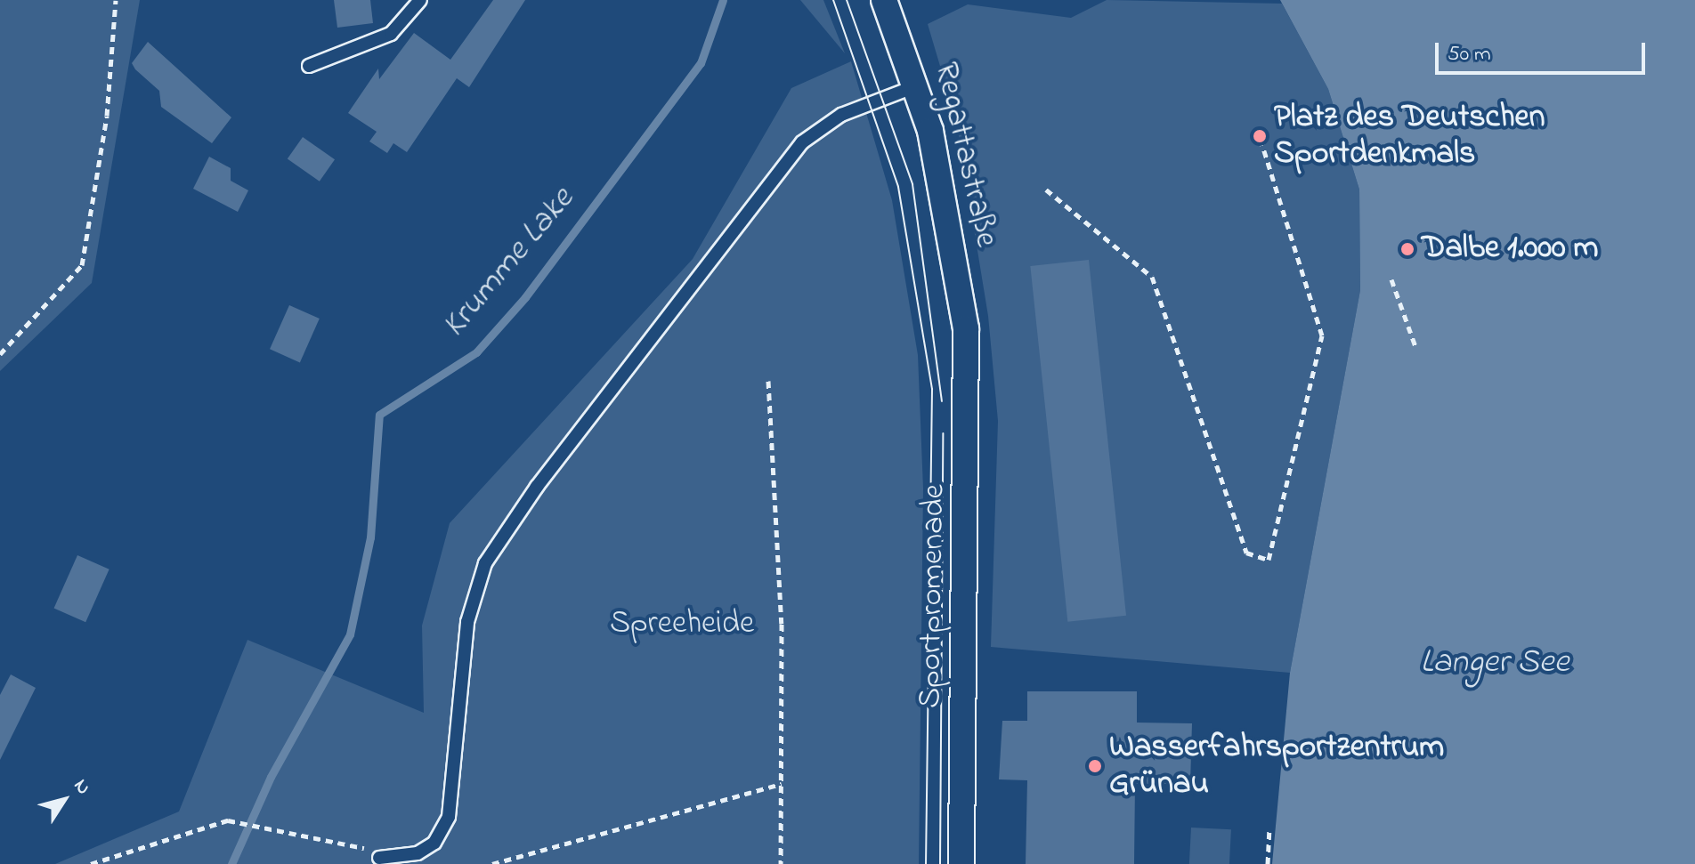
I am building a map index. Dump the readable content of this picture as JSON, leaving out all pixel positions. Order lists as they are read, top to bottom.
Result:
{
  "streets": {
    "street": ["Regattastraße", "Sportpromenade"]
  },
  "crossings": [
    ["Regattastraße", "Sportpromenade"]
  ],
  "water": ["Krumme Lake", "Langer See"],
  "parks": ["Spreeheide"],
  "places": ["Platz des Deutschen Sportdenkmals", "Dalbe 1.000 m", "Wasserfahrsportzentrum Grünau"],
  "scale_bar": "50 m",
  "north": "top right"
}
